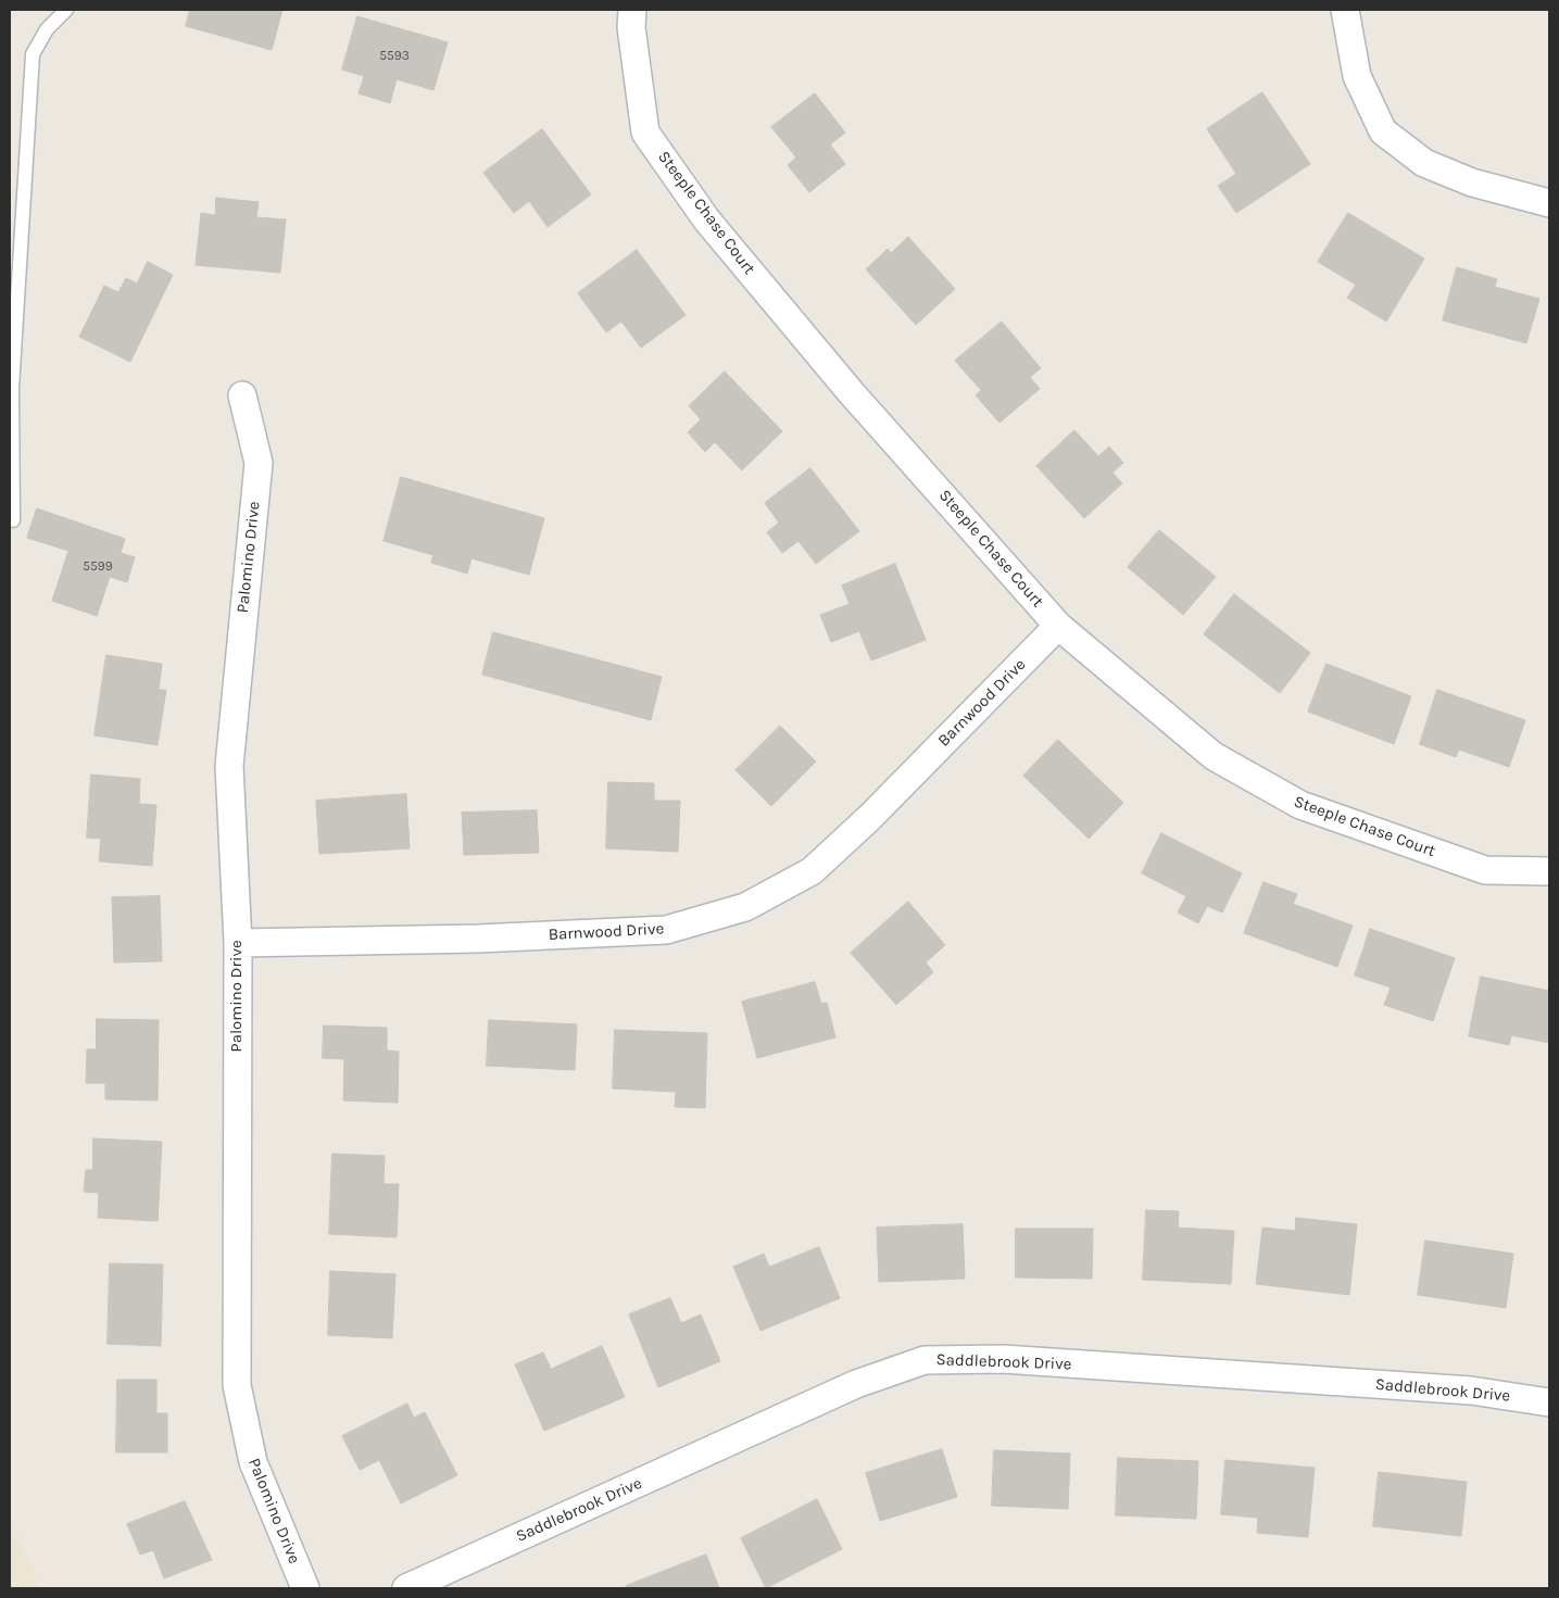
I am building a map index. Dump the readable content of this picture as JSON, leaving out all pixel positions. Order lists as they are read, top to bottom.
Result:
{
  "streets": {
    "street": [
      "Steeple Chase Court",
      "Palomino Drive",
      "Barnwood Drive",
      "Saddlebrook Drive"
    ]
  },
  "crossings": [
    ["Steeple Chase Court", "Barnwood Drive"],
    ["Palomino Drive", "Barnwood Drive"]
  ],
  "house_numbers": ["5593", "5599"]
}
